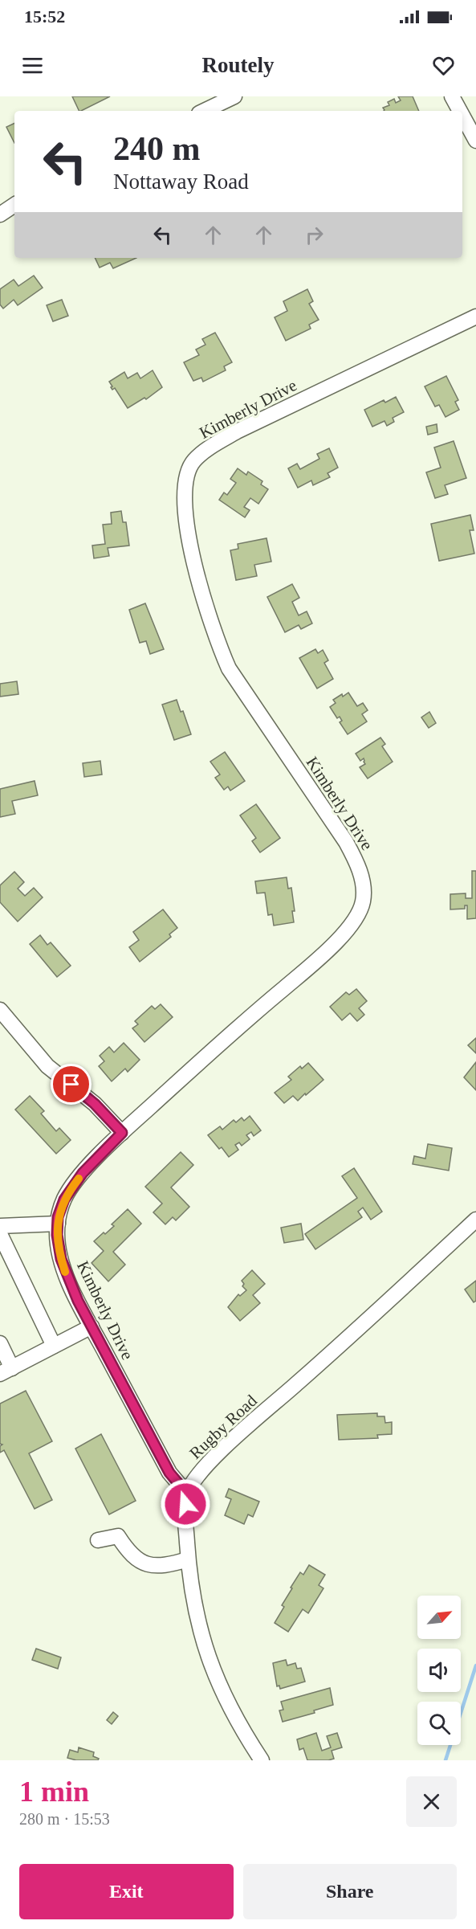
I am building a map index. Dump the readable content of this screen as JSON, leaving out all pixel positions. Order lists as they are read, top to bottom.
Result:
{
  "streets": {
    "street": ["Kimberly Drive", "Rugby Road"]
  },
  "crossings": [
    ["Kimberly Drive", "Rugby Road"]
  ],
  "north": "top right",
  "page": {
    "status": "15:52",
    "header": "Routely",
    "turn": ["240 m", "Nottaway Road"],
    "heading": ["1 min", "280 m · 15:53"],
    "buttons": ["Exit", "Share"]
  }
}
